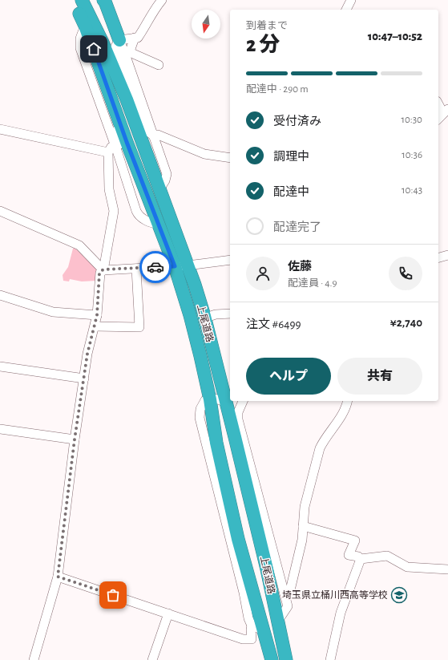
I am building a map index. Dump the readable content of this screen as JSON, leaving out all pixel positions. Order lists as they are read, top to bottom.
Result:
{
  "streets": {
    "highway": ["上尾道路"]
  },
  "places": {
    "school or university": ["埼玉県立桶川西高等学校"]
  },
  "north": "bottom",
  "page": {
    "heading": ["2 分", "到着まで", "10:47–10:52"],
    "panel": [
      "佐藤",
      "配達員 · 4.9",
      "注文 #6499",
      "¥2,740"
    ],
    "bar": "配達中 · 290 m",
    "list": [
      ["受付済み", "10:30"],
      ["調理中", "10:36"],
      ["配達中", "10:43"],
      "配達完了"
    ],
    "buttons": ["ヘルプ", "共有"]
  }
}
